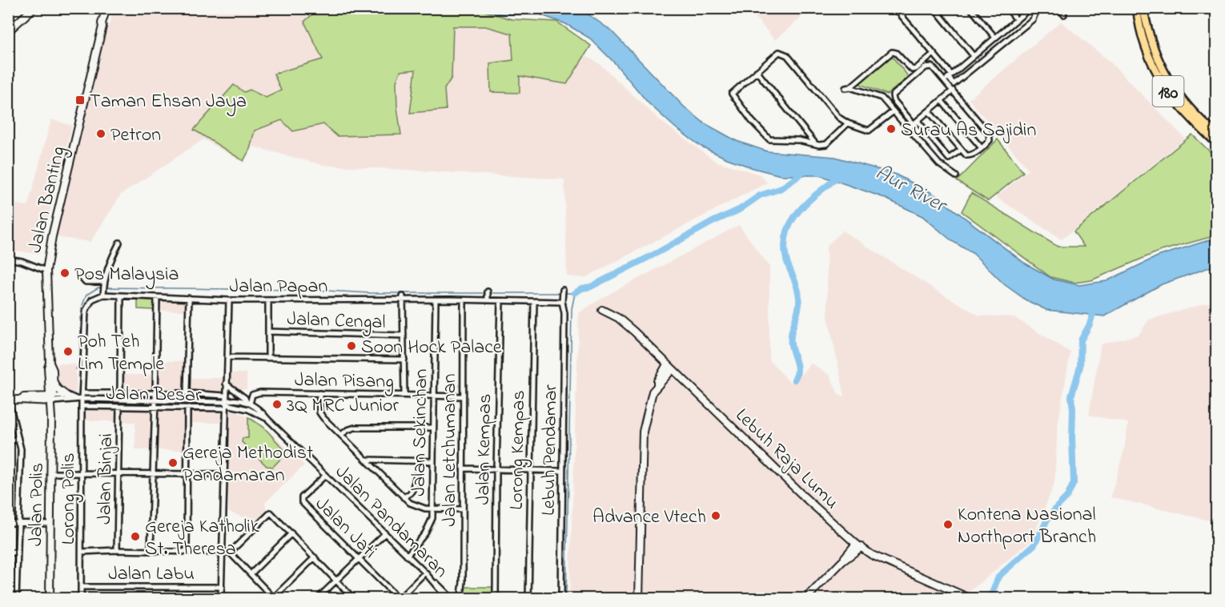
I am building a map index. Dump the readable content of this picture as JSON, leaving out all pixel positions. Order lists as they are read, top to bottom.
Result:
{
  "streets": {
    "main road": ["180"],
    "street": [
      "Jalan Banting",
      "Jalan Papan",
      "Jalan Cengal",
      "Jalan Pisang",
      "Jalan Besar",
      "Jalan Sekinchan",
      "Jalan Kempas",
      "Jalan Letchumanan",
      "Lorong Kempas",
      "Lebuh Pendamar",
      "Lebuh Raja Lumu",
      "Jalan Binjai",
      "Lorong Polis",
      "Jalan Polis",
      "Jalan Pandamaran",
      "Jalan Jati",
      "Jalan Labu"
    ]
  },
  "crossings": [
    ["Jalan Banting", "Jalan Polis"],
    ["Jalan Papan", "Jalan Sekinchan"],
    ["Jalan Papan", "Jalan Kempas"],
    ["Jalan Papan", "Jalan Letchumanan"],
    ["Jalan Papan", "Lorong Kempas"],
    ["Jalan Papan", "Lebuh Pendamar"],
    ["Jalan Pisang", "Jalan Sekinchan"],
    ["Jalan Pisang", "Jalan Letchumanan"],
    ["Jalan Pisang", "Jalan Pandamaran"],
    ["Jalan Besar", "Jalan Binjai"],
    ["Jalan Besar", "Lorong Polis"],
    ["Jalan Sekinchan", "Jalan Pandamaran"],
    ["Lorong Polis", "Jalan Labu"],
    ["Jalan Pandamaran", "Jalan Jati"]
  ],
  "water": ["Aur River"],
  "places": {
    "transit": ["Taman Ehsan Jaya"],
    "other": [
      "Surau As Sajidin",
      "Petron",
      "Pos Malaysia",
      "Soon Hock Palace",
      "Poh Teh Lim Temple",
      "3Q MRC Junior",
      "Gereja Methodist Pandamaran",
      "Advance Vtech",
      "Kontena Nasional Northport Branch",
      "Gereja Katholik St. Theresa"
    ]
  }
}
